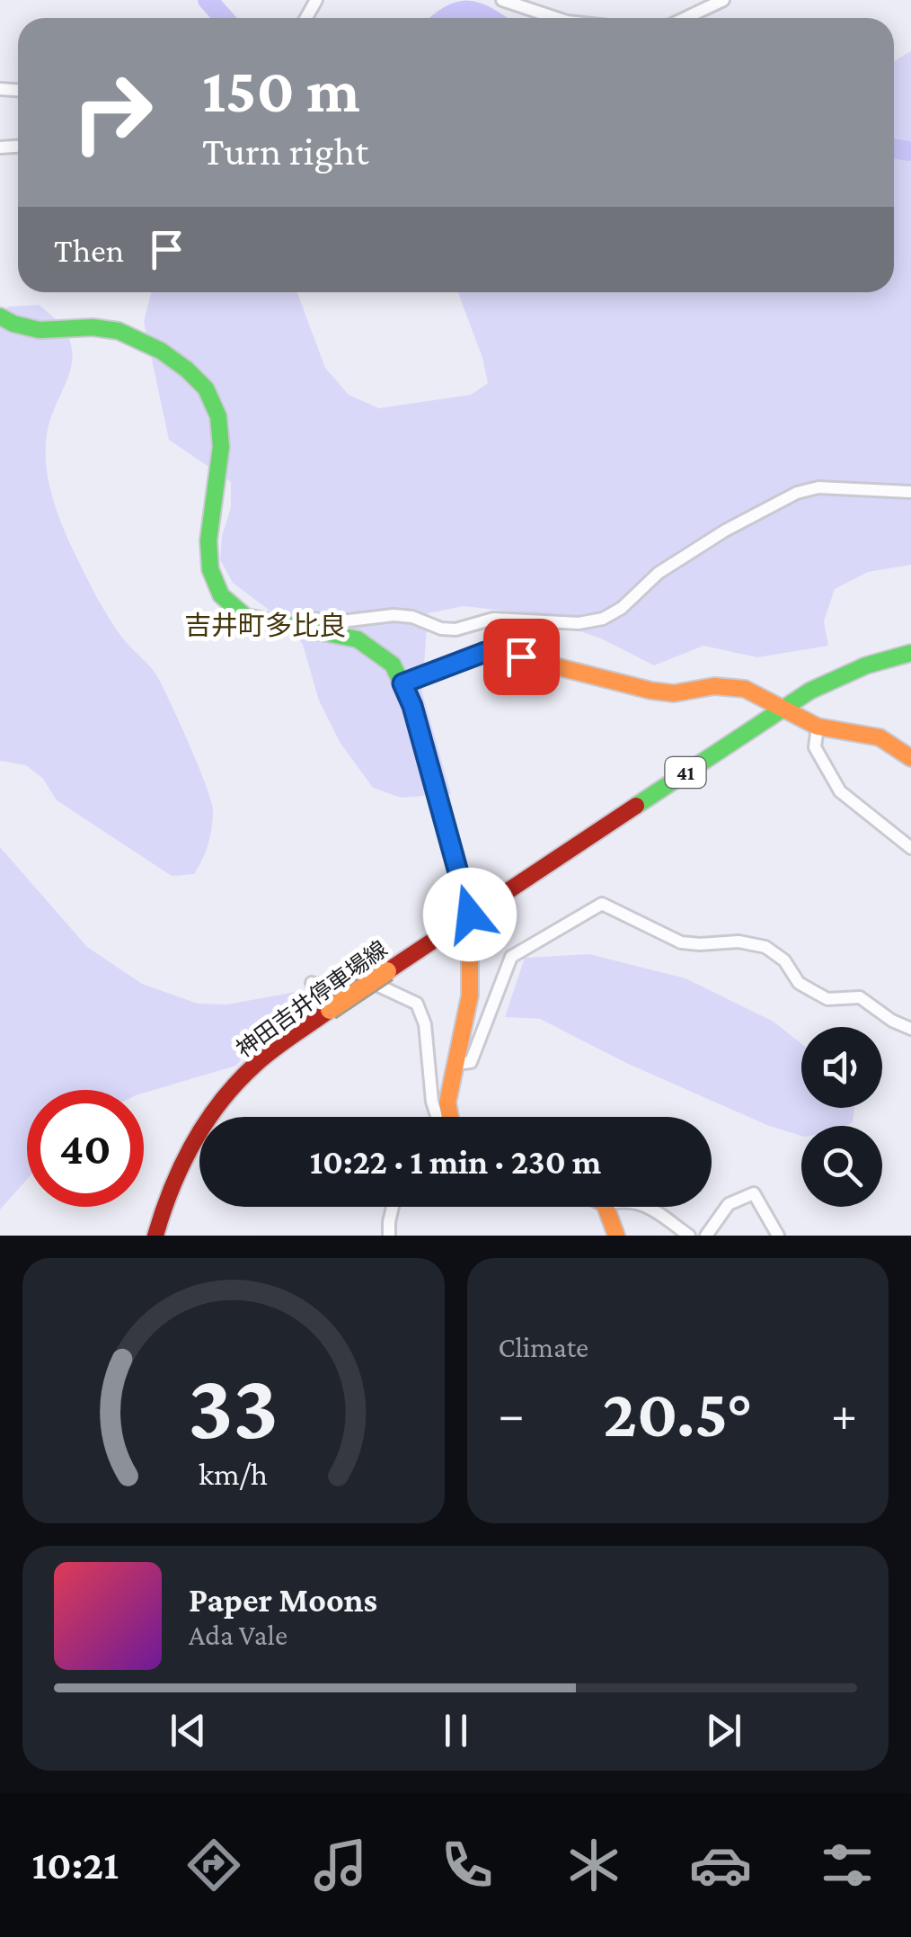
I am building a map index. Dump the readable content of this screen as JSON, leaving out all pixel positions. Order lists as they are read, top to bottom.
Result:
{
  "streets": {
    "street": ["41", "神田吉井停車場線"]
  },
  "districts": ["吉井町多比良"],
  "page": {
    "turn": ["150 m", "Turn right"],
    "then": "Then",
    "limit": "40",
    "trip": "10:22 · 1 min · 230 m",
    "tile": "Climate",
    "heat": ["−", "20.5°", "+"],
    "song": ["Paper Moons", "Ada Vale"],
    "tabs": "10:21",
    "gauge": ["33", "km/h"]
  }
}
